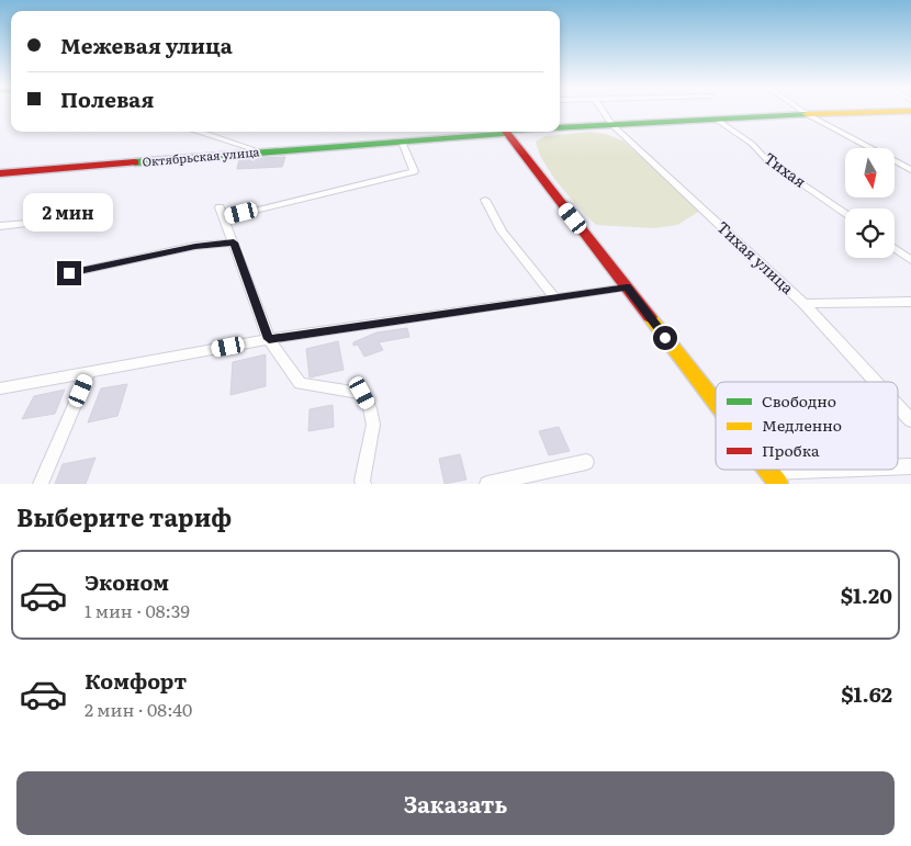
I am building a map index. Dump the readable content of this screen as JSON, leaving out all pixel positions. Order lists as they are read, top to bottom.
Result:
{
  "streets": {
    "street": ["Октябрьская улица", "Тихая", "Тихая улица"]
  },
  "crossings": [
    ["Октябрьская улица", "Тихая"],
    ["Октябрьская улица", "Тихая улица"]
  ],
  "legend": ["Свободно", "Медленно", "Пробка"],
  "north": "bottom",
  "page": {
    "banner": ["Межевая улица", "Полевая"],
    "bubble": "2 мин",
    "heading": "Выберите тариф",
    "list": [
      {
        "name": "Эконом",
        "note": "1 мин · 08:39",
        "value": "$1.20"
      },
      {
        "name": "Комфорт",
        "note": "2 мин · 08:40",
        "value": "$1.62"
      }
    ],
    "buttons": "Заказать"
  }
}
